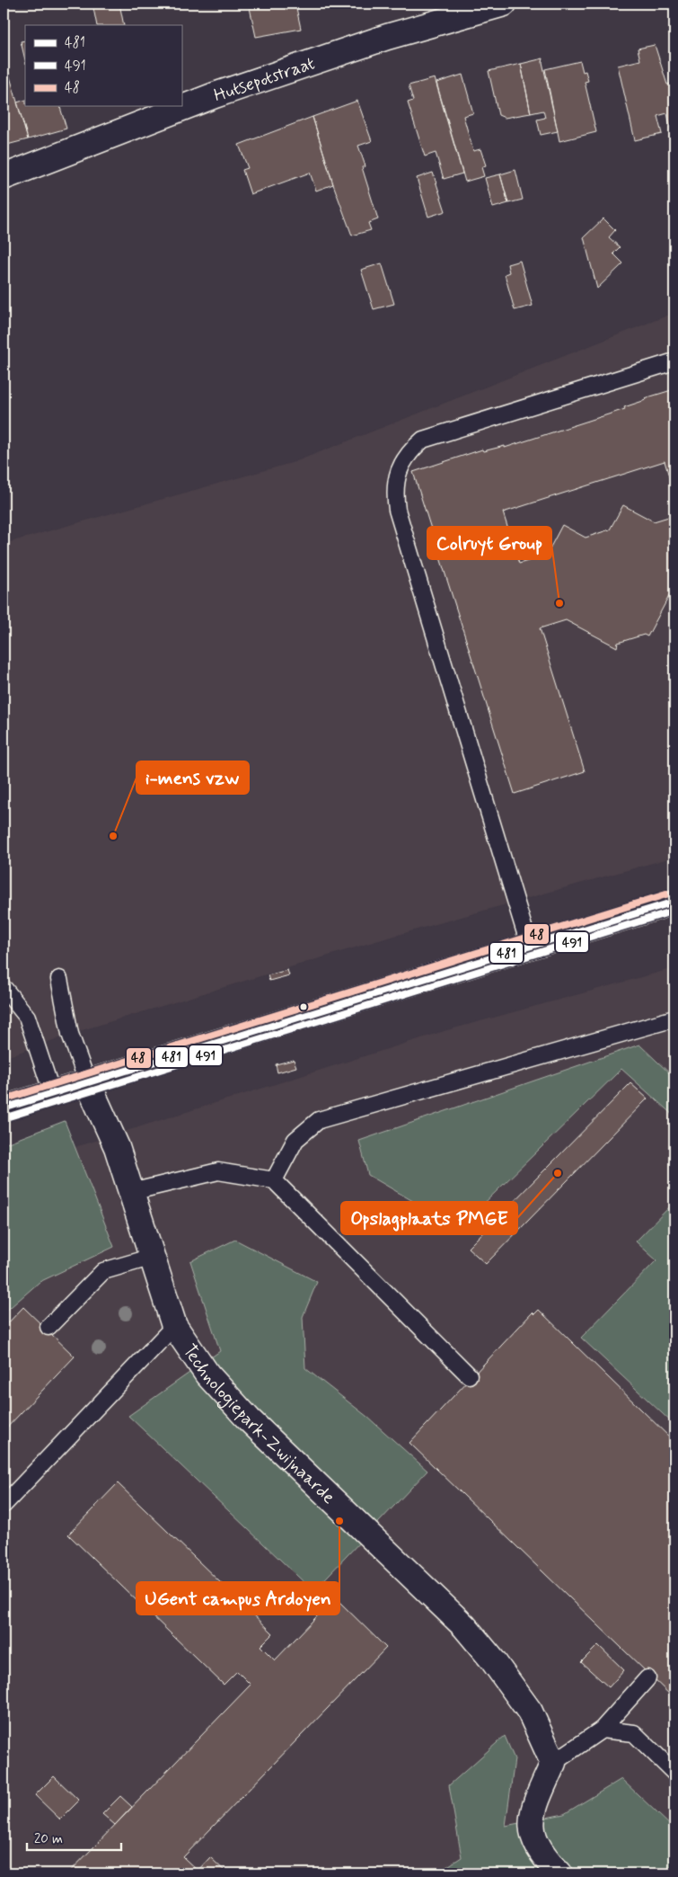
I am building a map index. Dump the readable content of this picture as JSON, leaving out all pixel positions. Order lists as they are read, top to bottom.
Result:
{
  "streets": {
    "street": ["Hutsepotstraat", "Technologiepark-Zwijnaarde"]
  },
  "places": [
    "Colruyt Group",
    "i-mens vzw",
    "Opslagplaats PMGE",
    "UGent campus Ardoyen"
  ],
  "lines": ["transit line 48", "transit line 481", "transit line 491"],
  "legend": ["481", "491", "48"],
  "scale_bar": "20 m"
}
